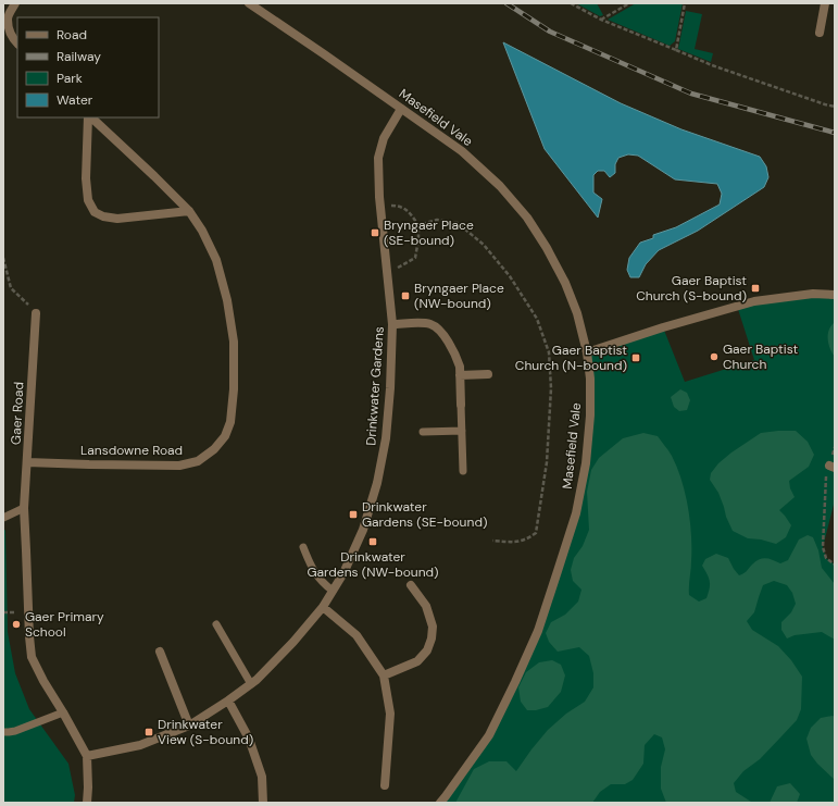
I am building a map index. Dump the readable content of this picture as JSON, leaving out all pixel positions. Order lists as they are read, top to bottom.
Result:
{
  "streets": {
    "street": [
      "Masefield Vale",
      "Drinkwater Gardens",
      "Gaer Road",
      "Lansdowne Road"
    ]
  },
  "crossings": [
    ["Masefield Vale", "Drinkwater Gardens"],
    ["Drinkwater Gardens", "Gaer Road"],
    ["Gaer Road", "Lansdowne Road"]
  ],
  "places": {
    "transit": [
      "Bryngaer Place (SE-bound)",
      "Gaer Baptist Church (S-bound)",
      "Bryngaer Place (NW-bound)",
      "Gaer Baptist Church (N-bound)",
      "Drinkwater Gardens (SE-bound)",
      "Drinkwater Gardens (NW-bound)",
      "Drinkwater View (S-bound)"
    ],
    "other": ["Gaer Baptist Church", "Gaer Primary School"]
  },
  "legend": [
    "Road",
    "Railway",
    "Park",
    "Water"
  ]
}
